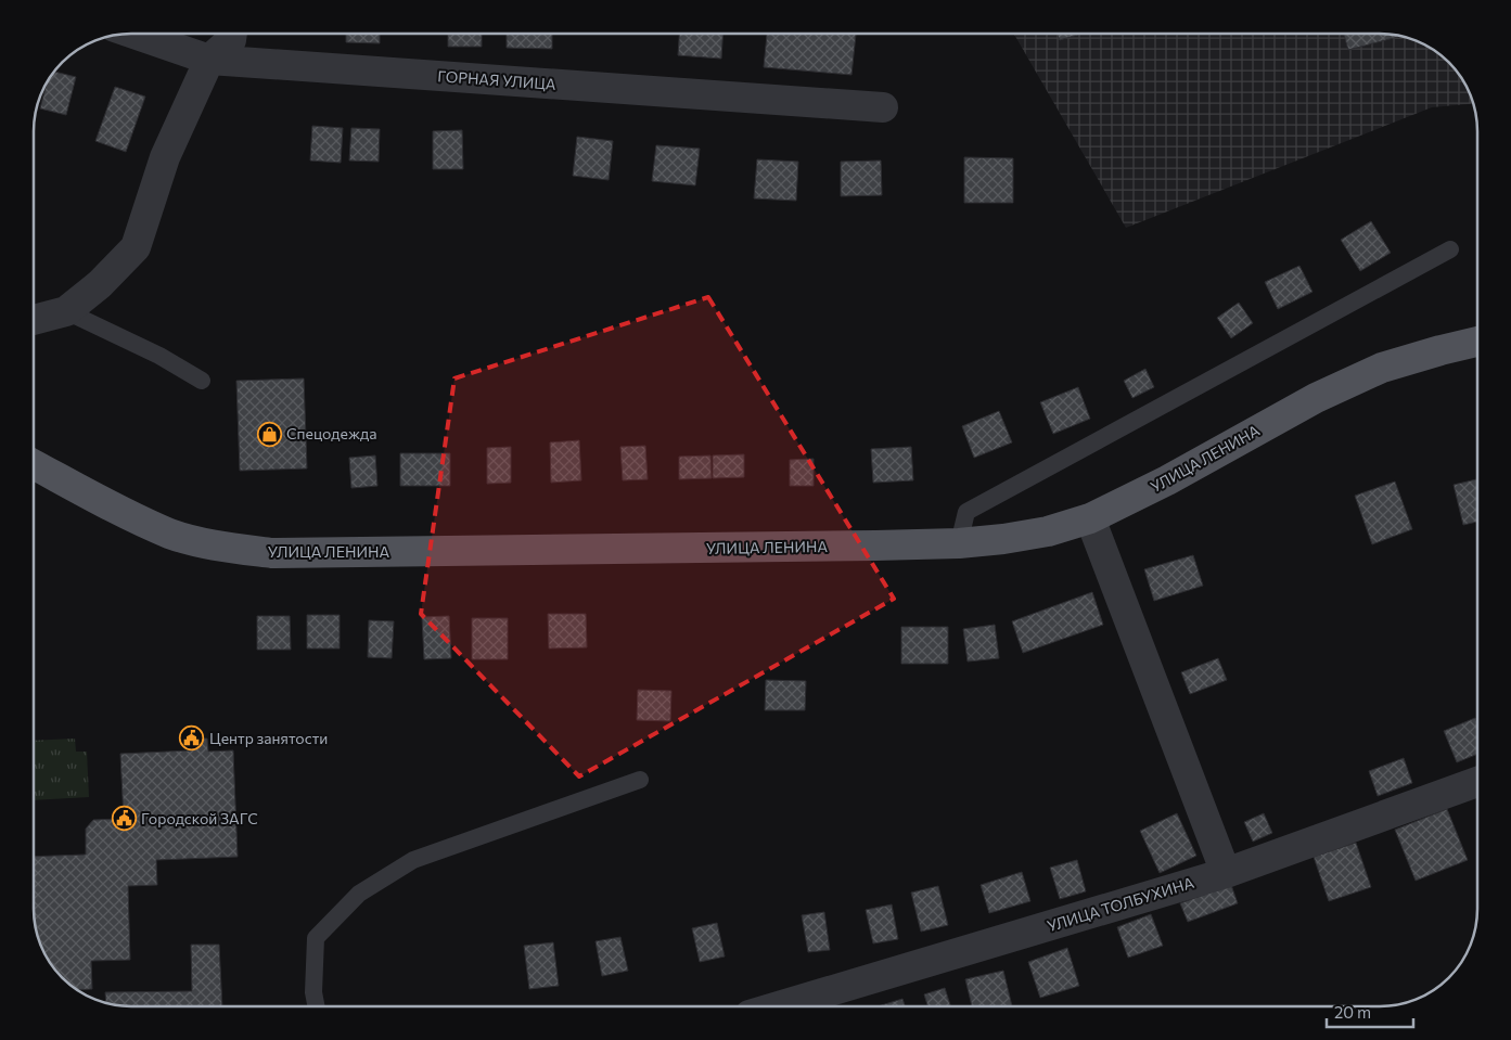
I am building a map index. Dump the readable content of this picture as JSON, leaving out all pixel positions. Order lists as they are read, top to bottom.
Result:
{
  "streets": {
    "main road": ["УЛИЦА ЛЕНИНА"],
    "street": ["ГОРНАЯ УЛИЦА", "УЛИЦА ТОЛБУХИНА"]
  },
  "places": {
    "shop": ["Спецодежда"],
    "public building": ["Центр занятости", "Городской ЗАГС"]
  },
  "scale_bar": "20 m"
}
